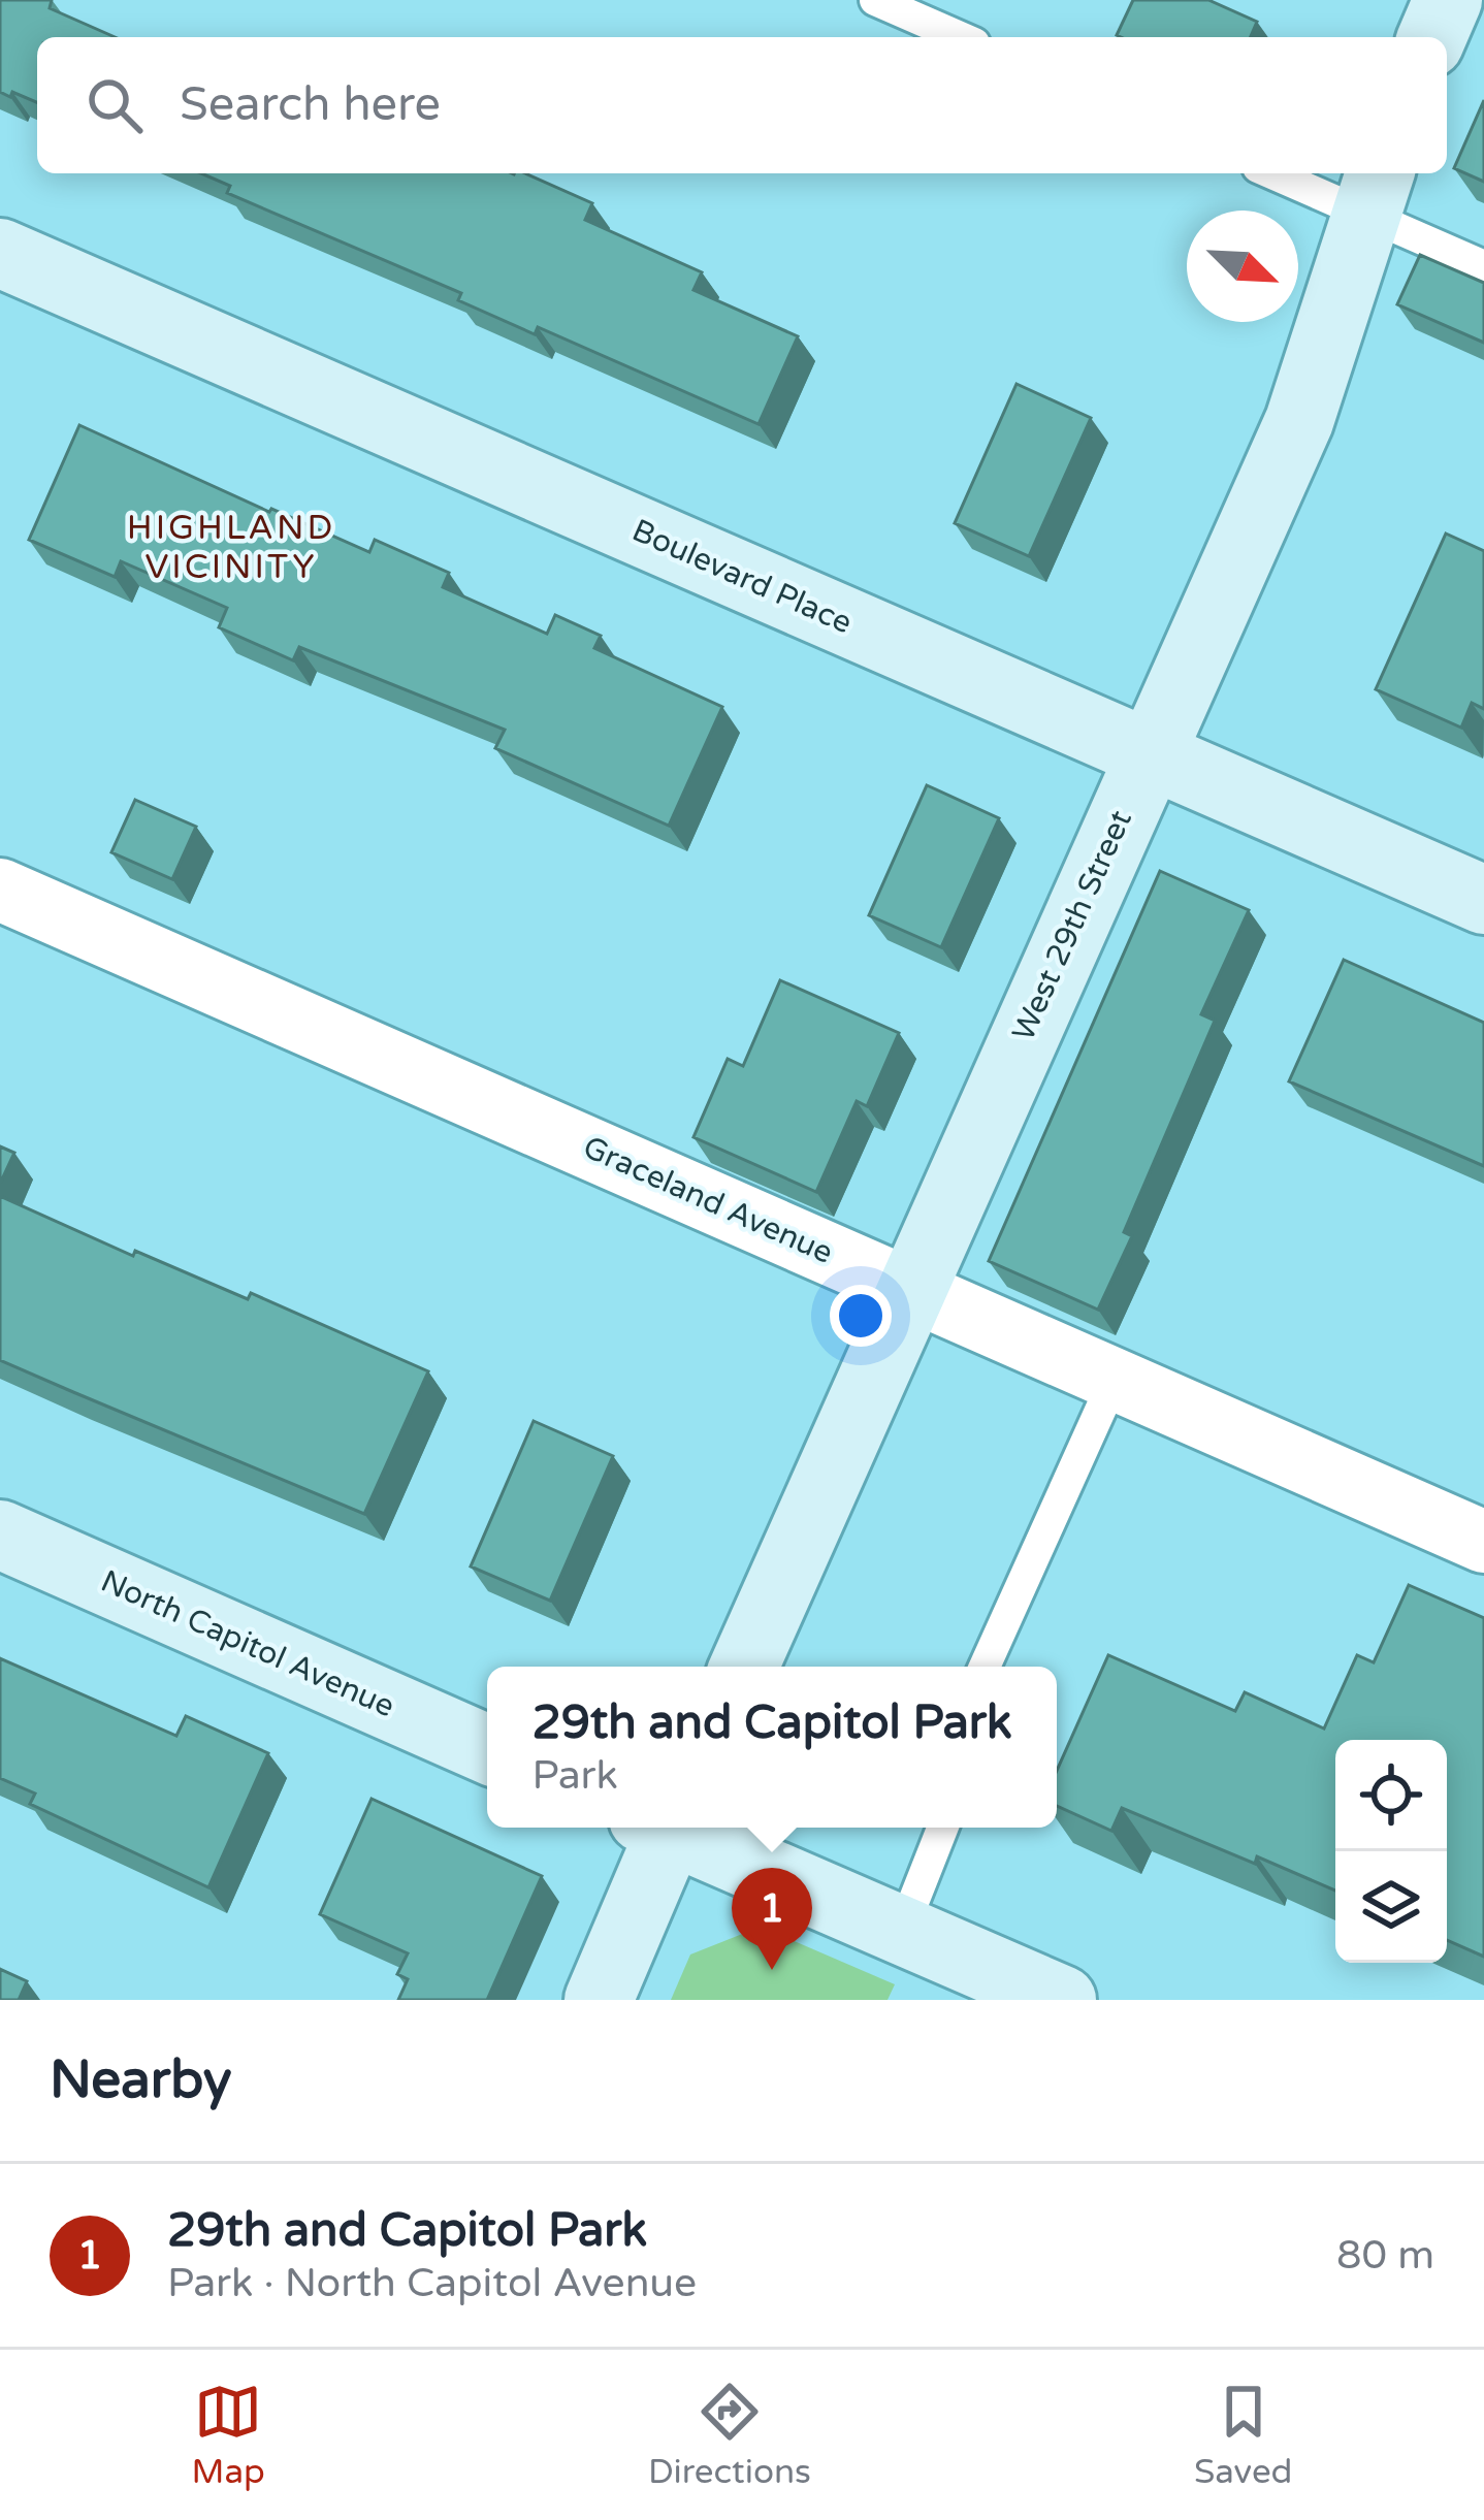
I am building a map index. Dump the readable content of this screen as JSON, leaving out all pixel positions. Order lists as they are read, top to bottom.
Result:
{
  "streets": {
    "main road": ["Boulevard Place", "West 29th Street", "North Capitol Avenue"],
    "street": ["Graceland Avenue"]
  },
  "crossings": [
    ["Boulevard Place", "West 29th Street"],
    ["West 29th Street", "Graceland Avenue"]
  ],
  "districts": ["HIGHLAND VICINITY"],
  "north": "bottom right",
  "page": {
    "search": "Search here",
    "popup": ["29th and Capitol Park", "Park"],
    "pins": "1",
    "heading": "Nearby",
    "list": [
      {
        "mark": "1",
        "name": "29th and Capitol Park",
        "note": "Park · North Capitol Avenue",
        "value": "80 m"
      }
    ],
    "nav": ["Map", "Directions", "Saved"]
  }
}
